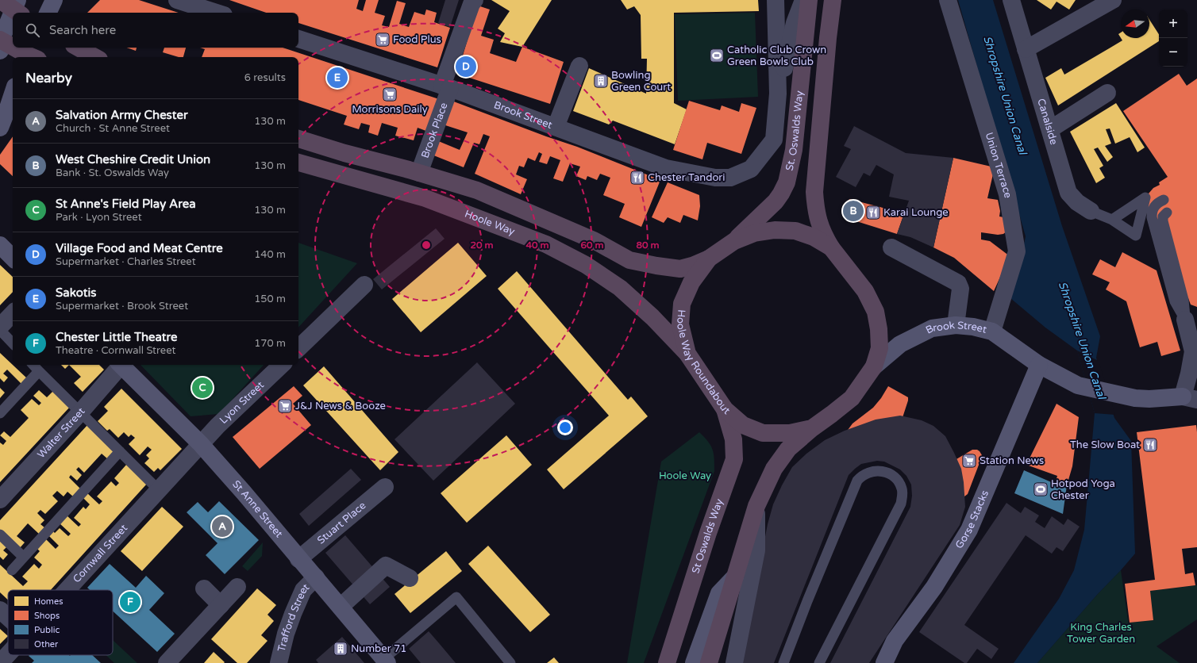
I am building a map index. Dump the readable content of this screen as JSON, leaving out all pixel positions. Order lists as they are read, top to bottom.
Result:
{
  "streets": {
    "highway": [
      "St. Oswalds Way",
      "Hoole Way",
      "Hoole Way Roundabout",
      "St Oswalds Way"
    ],
    "street": [
      "Brook Street",
      "Canalside",
      "Brook Place",
      "Union Terrace",
      "Lyon Street",
      "Walter Street",
      "St Anne Street",
      "Gorse Stacks",
      "Stuart Place",
      "Cornwall Street",
      "Trafford Street"
    ]
  },
  "crossings": [
    ["Brook Street", "Brook Place"],
    ["Brook Street", "Union Terrace"],
    ["Brook Street", "Hoole Way Roundabout"],
    ["Brook Street", "Gorse Stacks"],
    ["St. Oswalds Way", "Hoole Way Roundabout"],
    ["Hoole Way", "Hoole Way Roundabout"],
    ["Hoole Way Roundabout", "St Oswalds Way"],
    ["Lyon Street", "St Anne Street"],
    ["Lyon Street", "Cornwall Street"],
    ["St Anne Street", "Stuart Place"],
    ["St Anne Street", "Cornwall Street"],
    ["St Anne Street", "Trafford Street"]
  ],
  "water": ["Shropshire Union Canal"],
  "parks": ["Hoole Way", "King Charles Tower Garden"],
  "places": {
    "supermarket": [
      "Food Plus",
      "Morrisons Daily",
      "J&J News & Booze",
      "Station News"
    ],
    "sports": ["Catholic Club Crown Green Bowls Club", "Hotpod Yoga Chester"],
    "building": ["Bowling Green Court", "Number 71"],
    "restaurant": ["Chester Tandori", "Karai Lounge", "The Slow Boat"]
  },
  "legend": [
    "Homes",
    "Shops",
    "Public",
    "Other"
  ],
  "north": "left",
  "page": {
    "map_buttons": ["+", "−"],
    "search": "Search here",
    "pins": [
      "D",
      "E",
      "B",
      "C",
      "A",
      "F"
    ],
    "heading": ["Nearby", "6 results"],
    "list": [
      {
        "mark": "A",
        "name": "Salvation Army Chester",
        "note": "Church · St Anne Street",
        "value": "130 m"
      },
      {
        "mark": "B",
        "name": "West Cheshire Credit Union",
        "note": "Bank · St. Oswalds Way",
        "value": "130 m"
      },
      {
        "mark": "C",
        "name": "St Anne's Field Play Area",
        "note": "Park · Lyon Street",
        "value": "130 m"
      },
      {
        "mark": "D",
        "name": "Village Food and Meat Centre",
        "note": "Supermarket · Charles Street",
        "value": "140 m"
      },
      {
        "mark": "E",
        "name": "Sakotis",
        "note": "Supermarket · Brook Street",
        "value": "150 m"
      },
      {
        "mark": "F",
        "name": "Chester Little Theatre",
        "note": "Theatre · Cornwall Street",
        "value": "170 m"
      }
    ]
  },
  "rings": [
    "20 m",
    "40 m",
    "60 m",
    "80 m"
  ]
}
